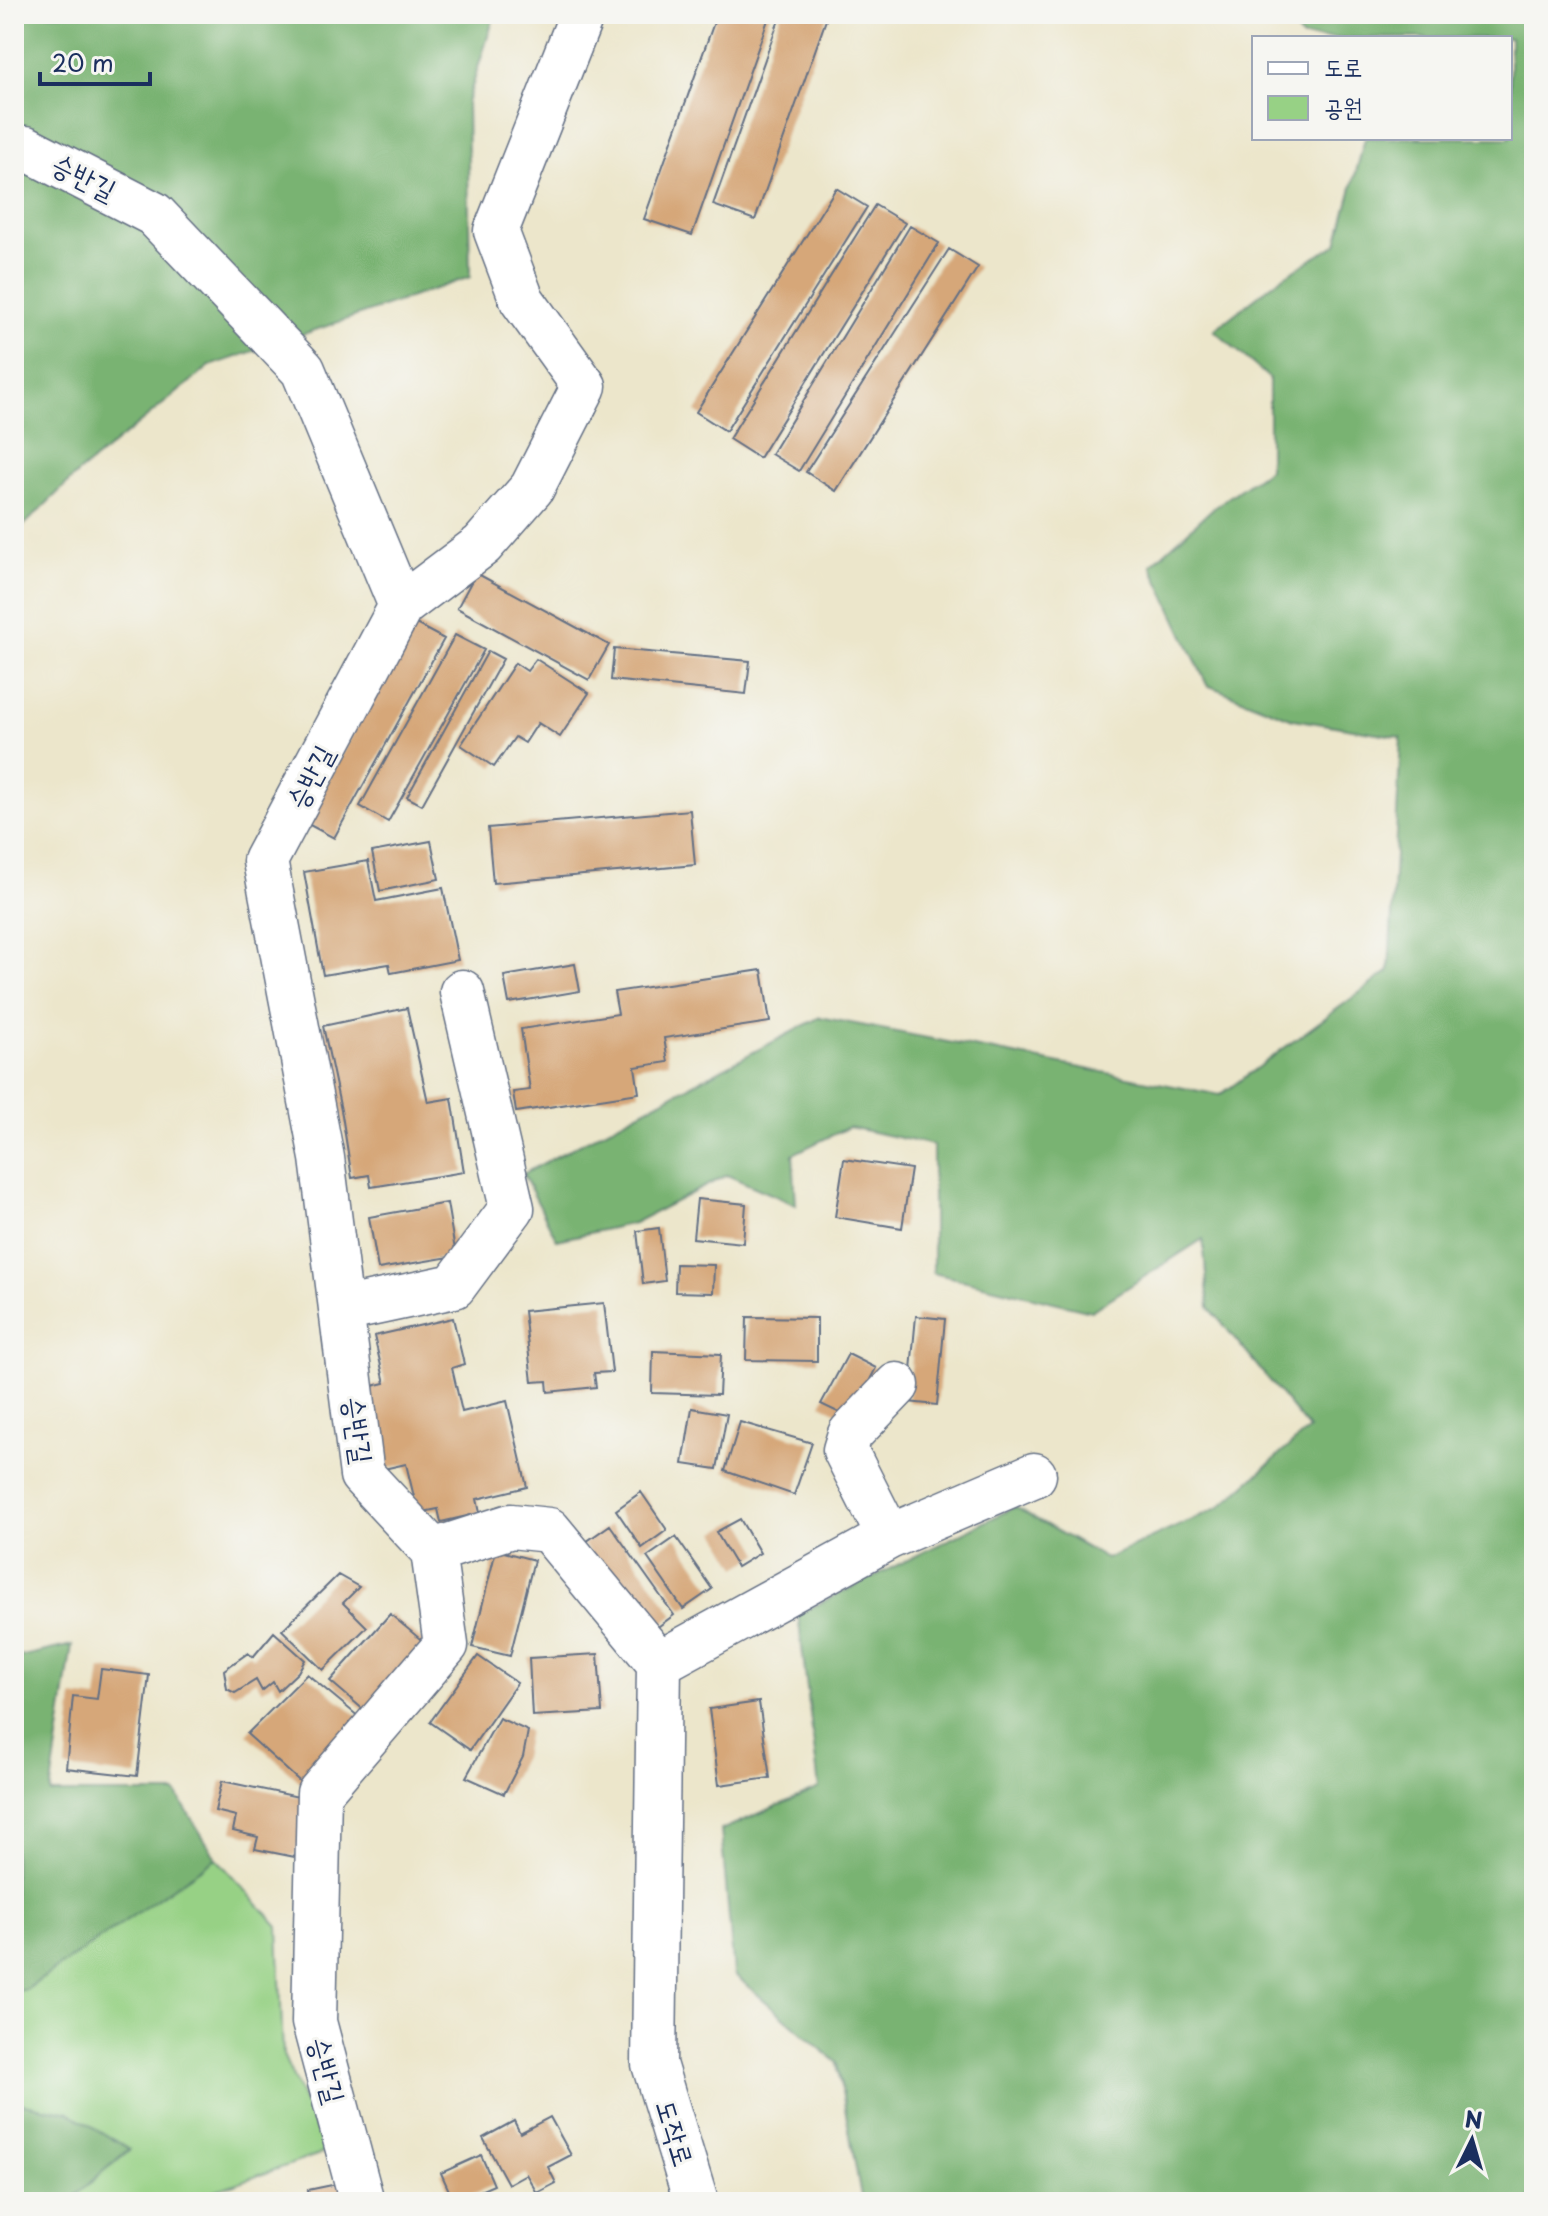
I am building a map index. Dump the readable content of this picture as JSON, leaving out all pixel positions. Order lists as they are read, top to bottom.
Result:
{
  "streets": {
    "street": ["승반길", "도작로"]
  },
  "legend": ["도로", "공원"],
  "scale_bar": "20 m",
  "north": "top"
}
